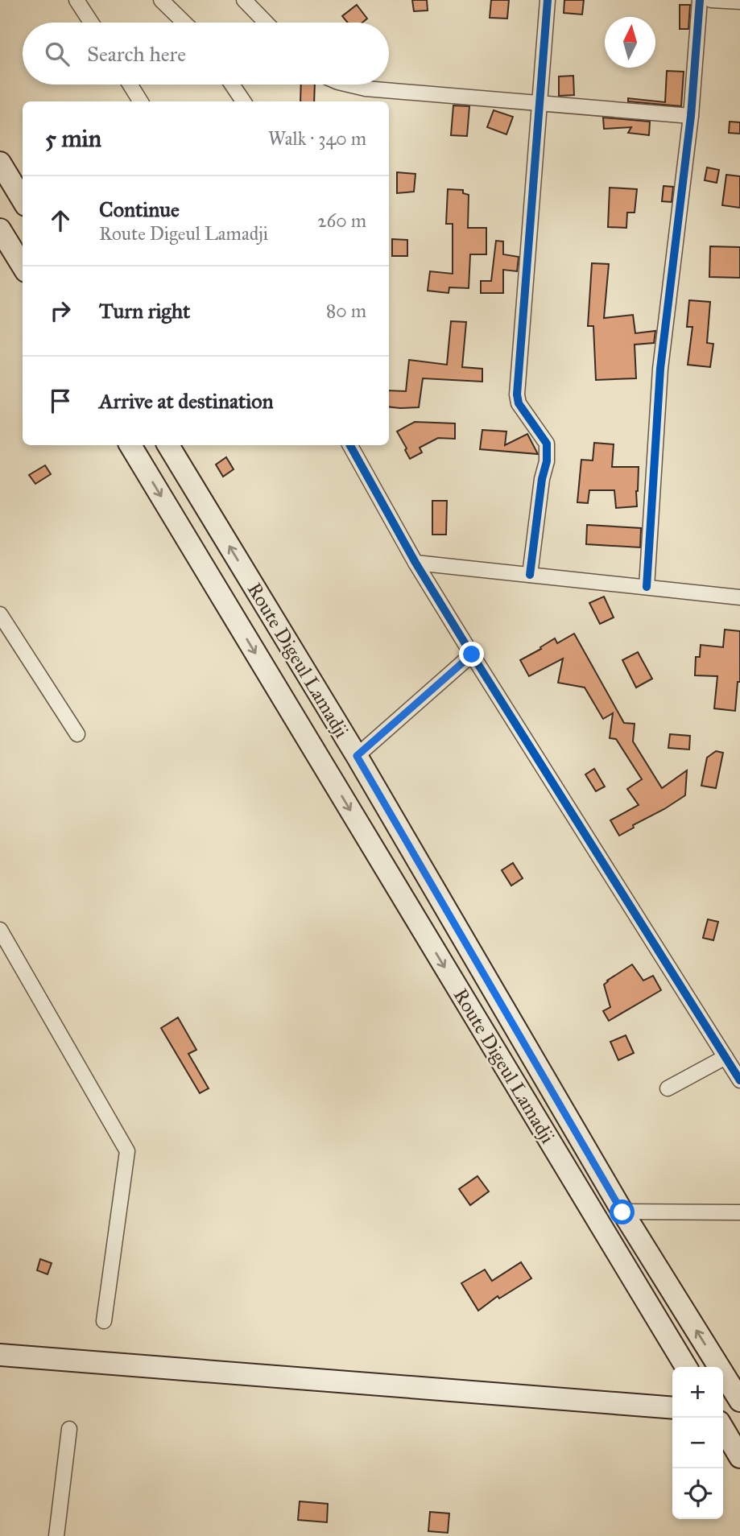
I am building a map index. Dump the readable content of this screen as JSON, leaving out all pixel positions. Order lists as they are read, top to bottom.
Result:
{
  "streets": {
    "main road": ["Route Digeul Lamadji"]
  },
  "north": "top",
  "page": {
    "search": "Search here",
    "heading": ["5 min", "Walk · 340 m"],
    "list": [
      ["Continue", "Route Digeul Lamadji", "260 m"],
      ["Turn right", "80 m"],
      "Arrive at destination"
    ],
    "map_buttons": ["+", "−"]
  }
}
